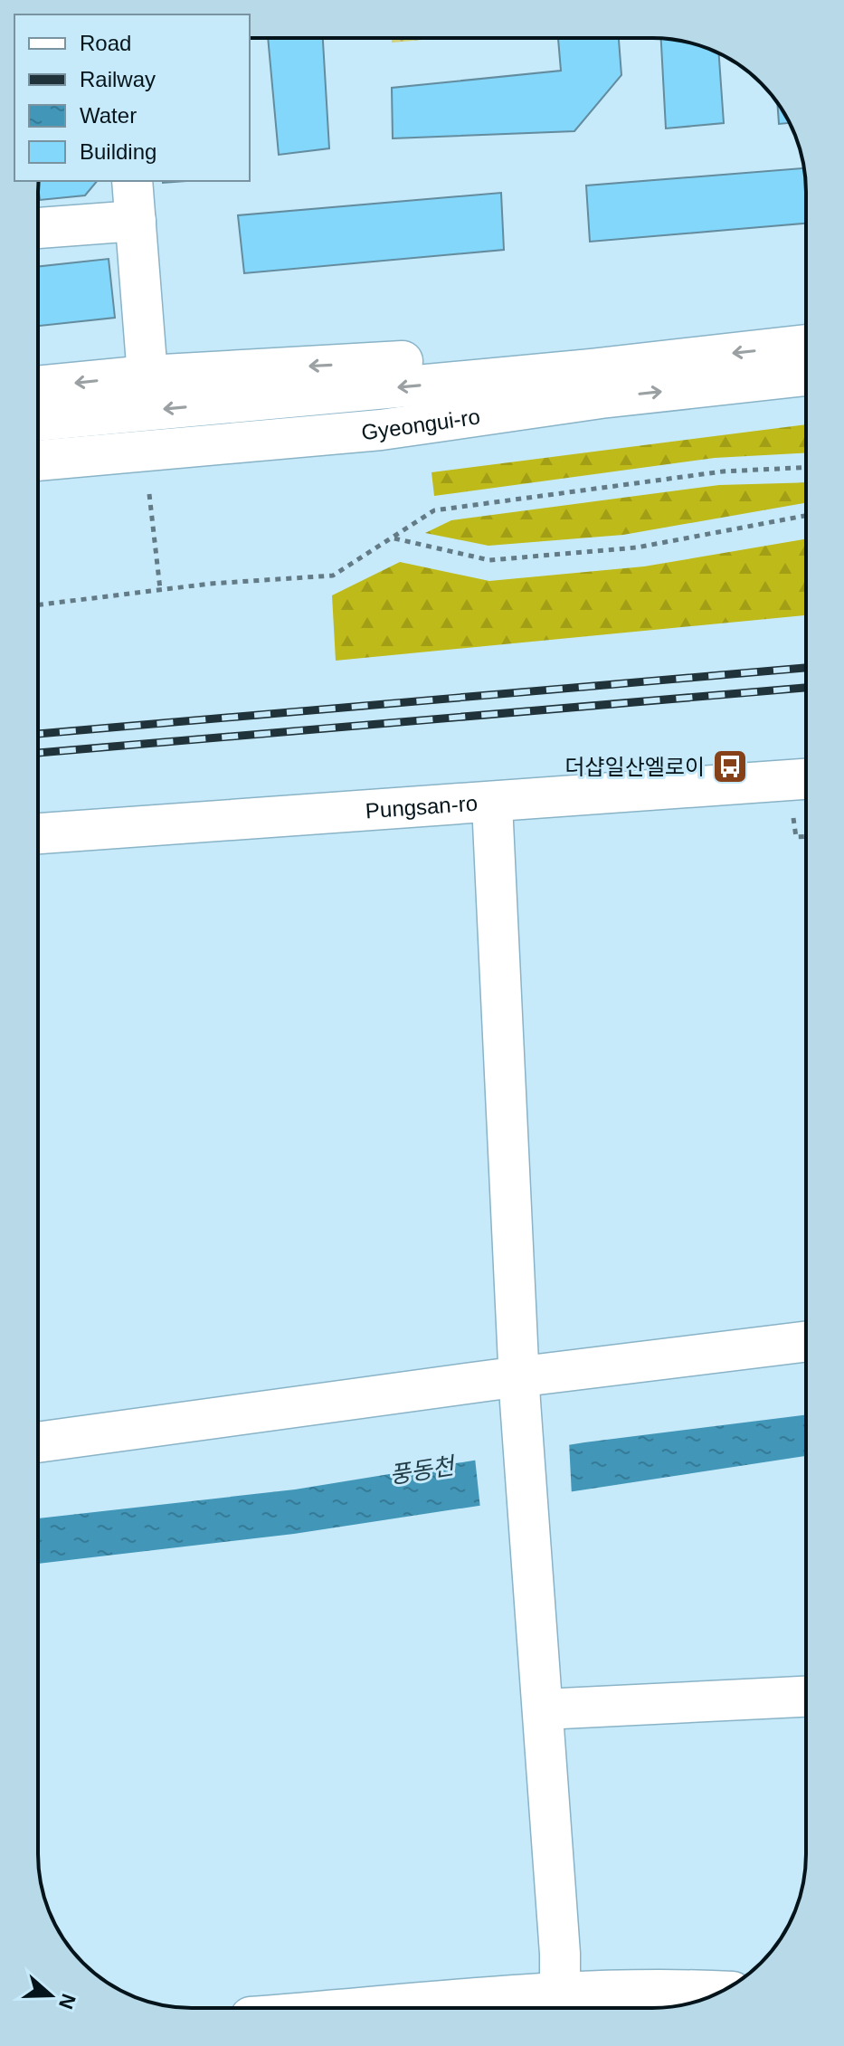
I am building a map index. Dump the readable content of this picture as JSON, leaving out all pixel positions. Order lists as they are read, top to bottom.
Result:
{
  "streets": {
    "street": ["Gyeongui-ro", "Pungsan-ro"]
  },
  "water": ["풍동천"],
  "places": {
    "bus stop": ["더샵일산엘로이"]
  },
  "legend": [
    "Road",
    "Railway",
    "Water",
    "Building"
  ],
  "north": "right"
}
